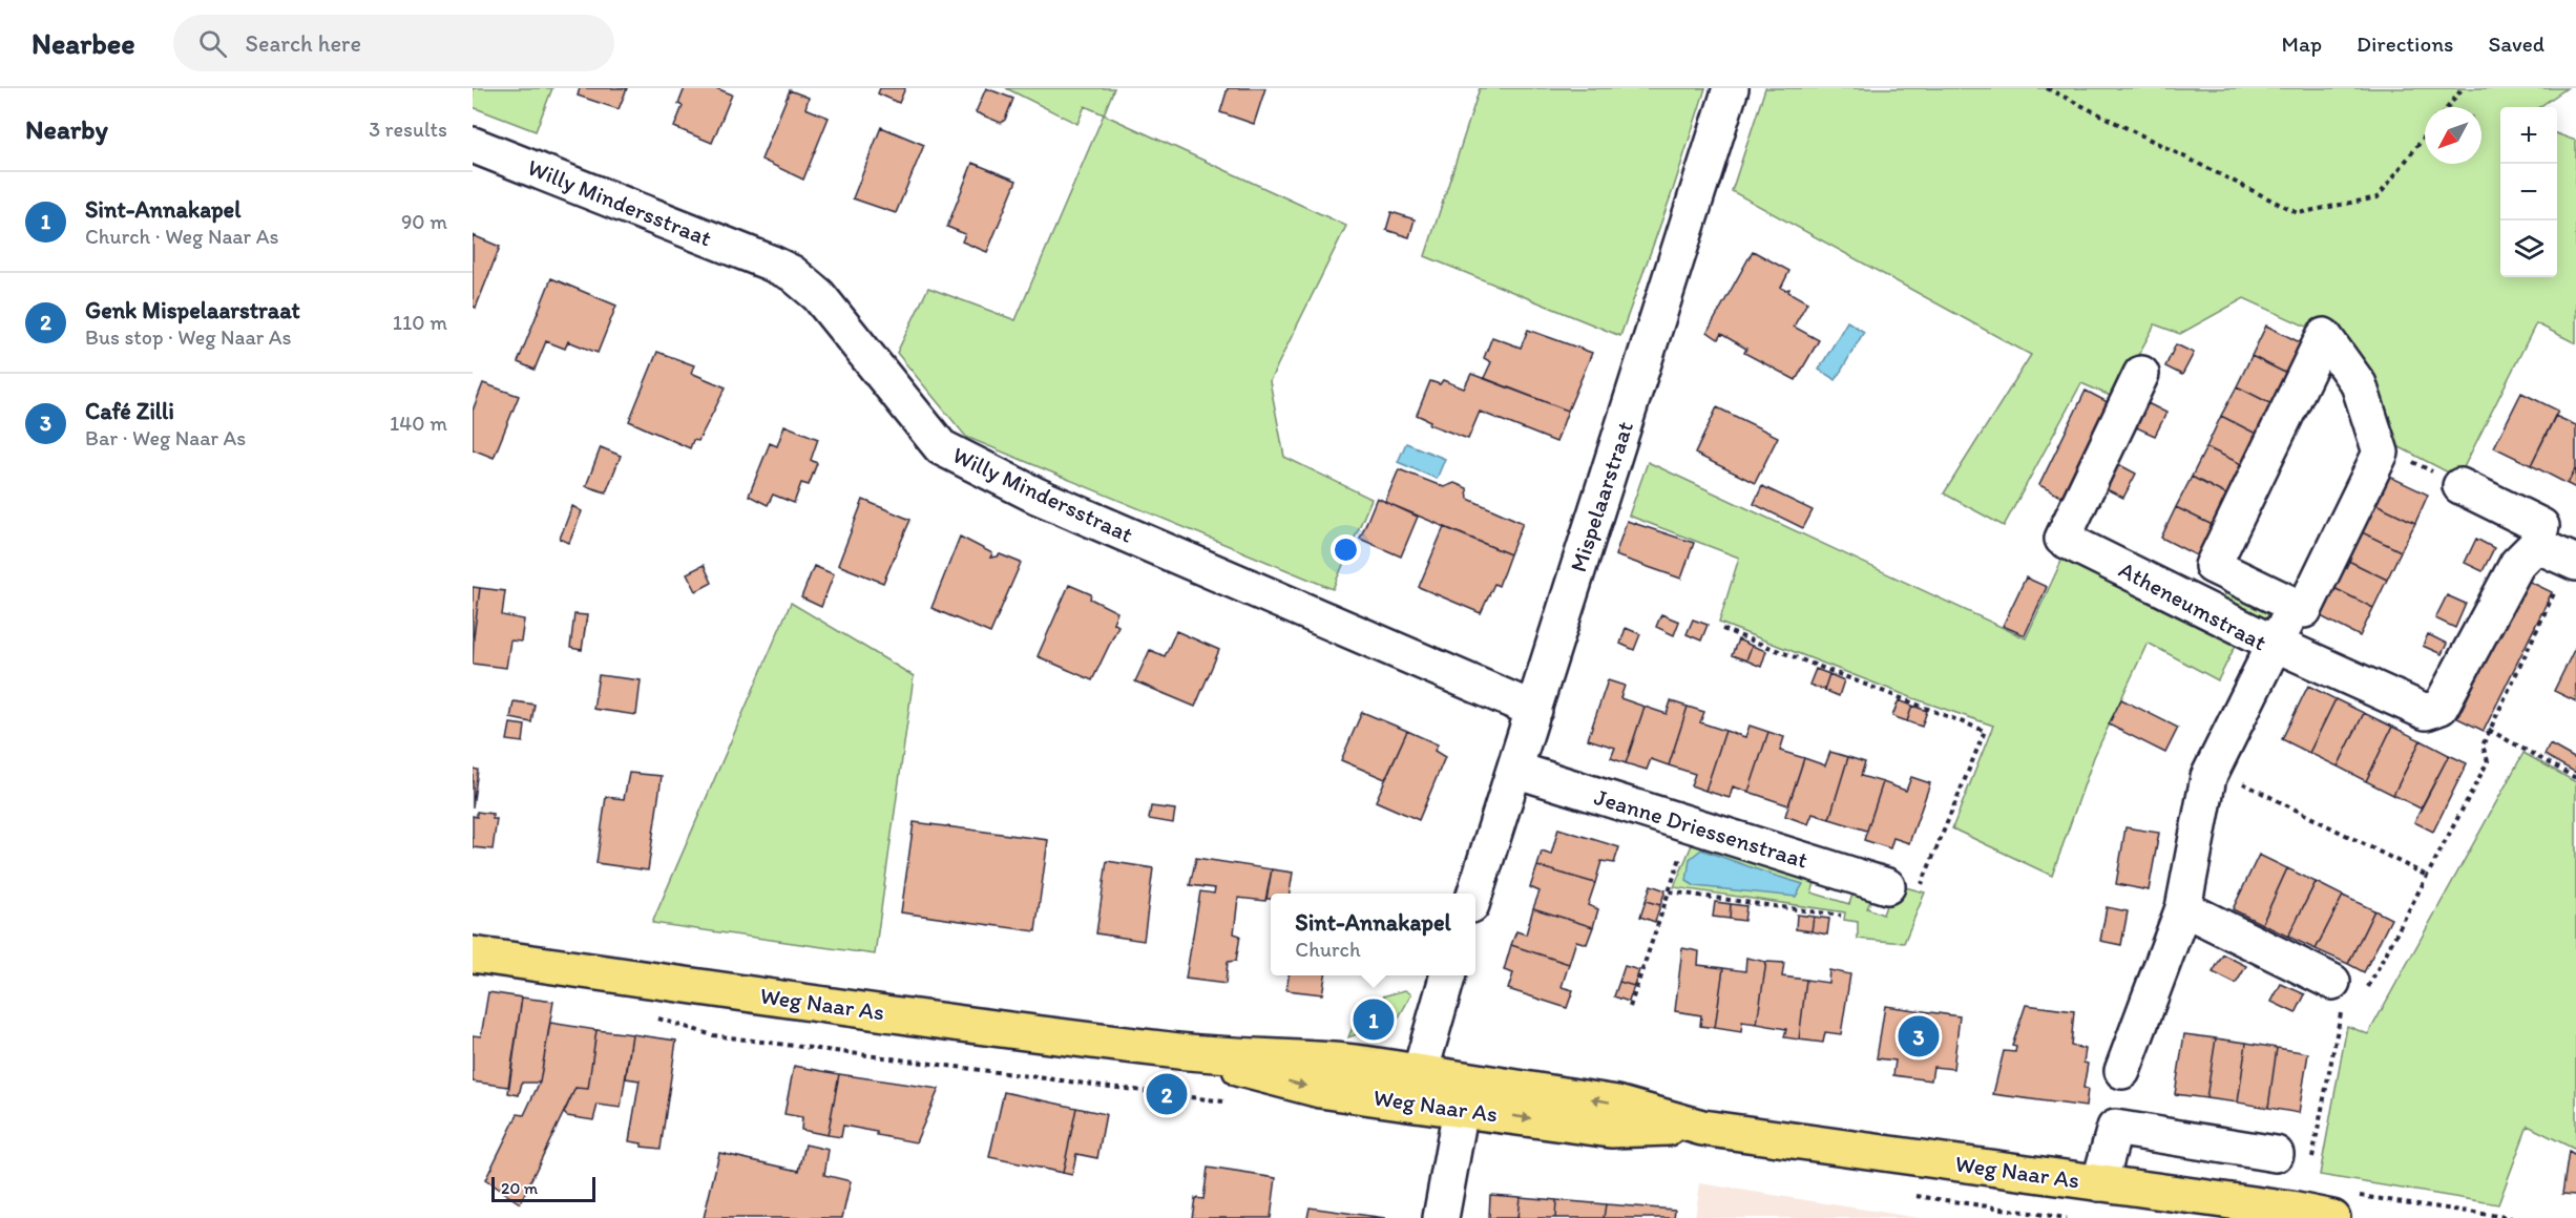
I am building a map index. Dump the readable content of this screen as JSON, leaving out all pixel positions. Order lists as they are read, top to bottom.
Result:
{
  "streets": {
    "main road": ["Weg Naar As"],
    "street": [
      "Willy Mindersstraat",
      "Mispelaarstraat",
      "Atheneumstraat",
      "Jeanne Driessenstraat"
    ]
  },
  "crossings": [
    ["Willy Mindersstraat", "Mispelaarstraat"],
    ["Mispelaarstraat", "Jeanne Driessenstraat"]
  ],
  "scale_bar": "20 m",
  "north": "bottom left",
  "page": {
    "header": "Nearbee",
    "search": "Search here",
    "nav": ["Map", "Directions", "Saved"],
    "heading": ["Nearby", "3 results"],
    "map_buttons": ["+", "−"],
    "list": [
      {
        "mark": "1",
        "name": "Sint-Annakapel",
        "note": "Church · Weg Naar As",
        "value": "90 m"
      },
      {
        "mark": "2",
        "name": "Genk Mispelaarstraat",
        "note": "Bus stop · Weg Naar As",
        "value": "110 m"
      },
      {
        "mark": "3",
        "name": "Café Zilli",
        "note": "Bar · Weg Naar As",
        "value": "140 m"
      }
    ],
    "popup": ["Sint-Annakapel", "Church"],
    "pins": ["1", "3", "2"],
    "scale": "20 m"
  }
}
